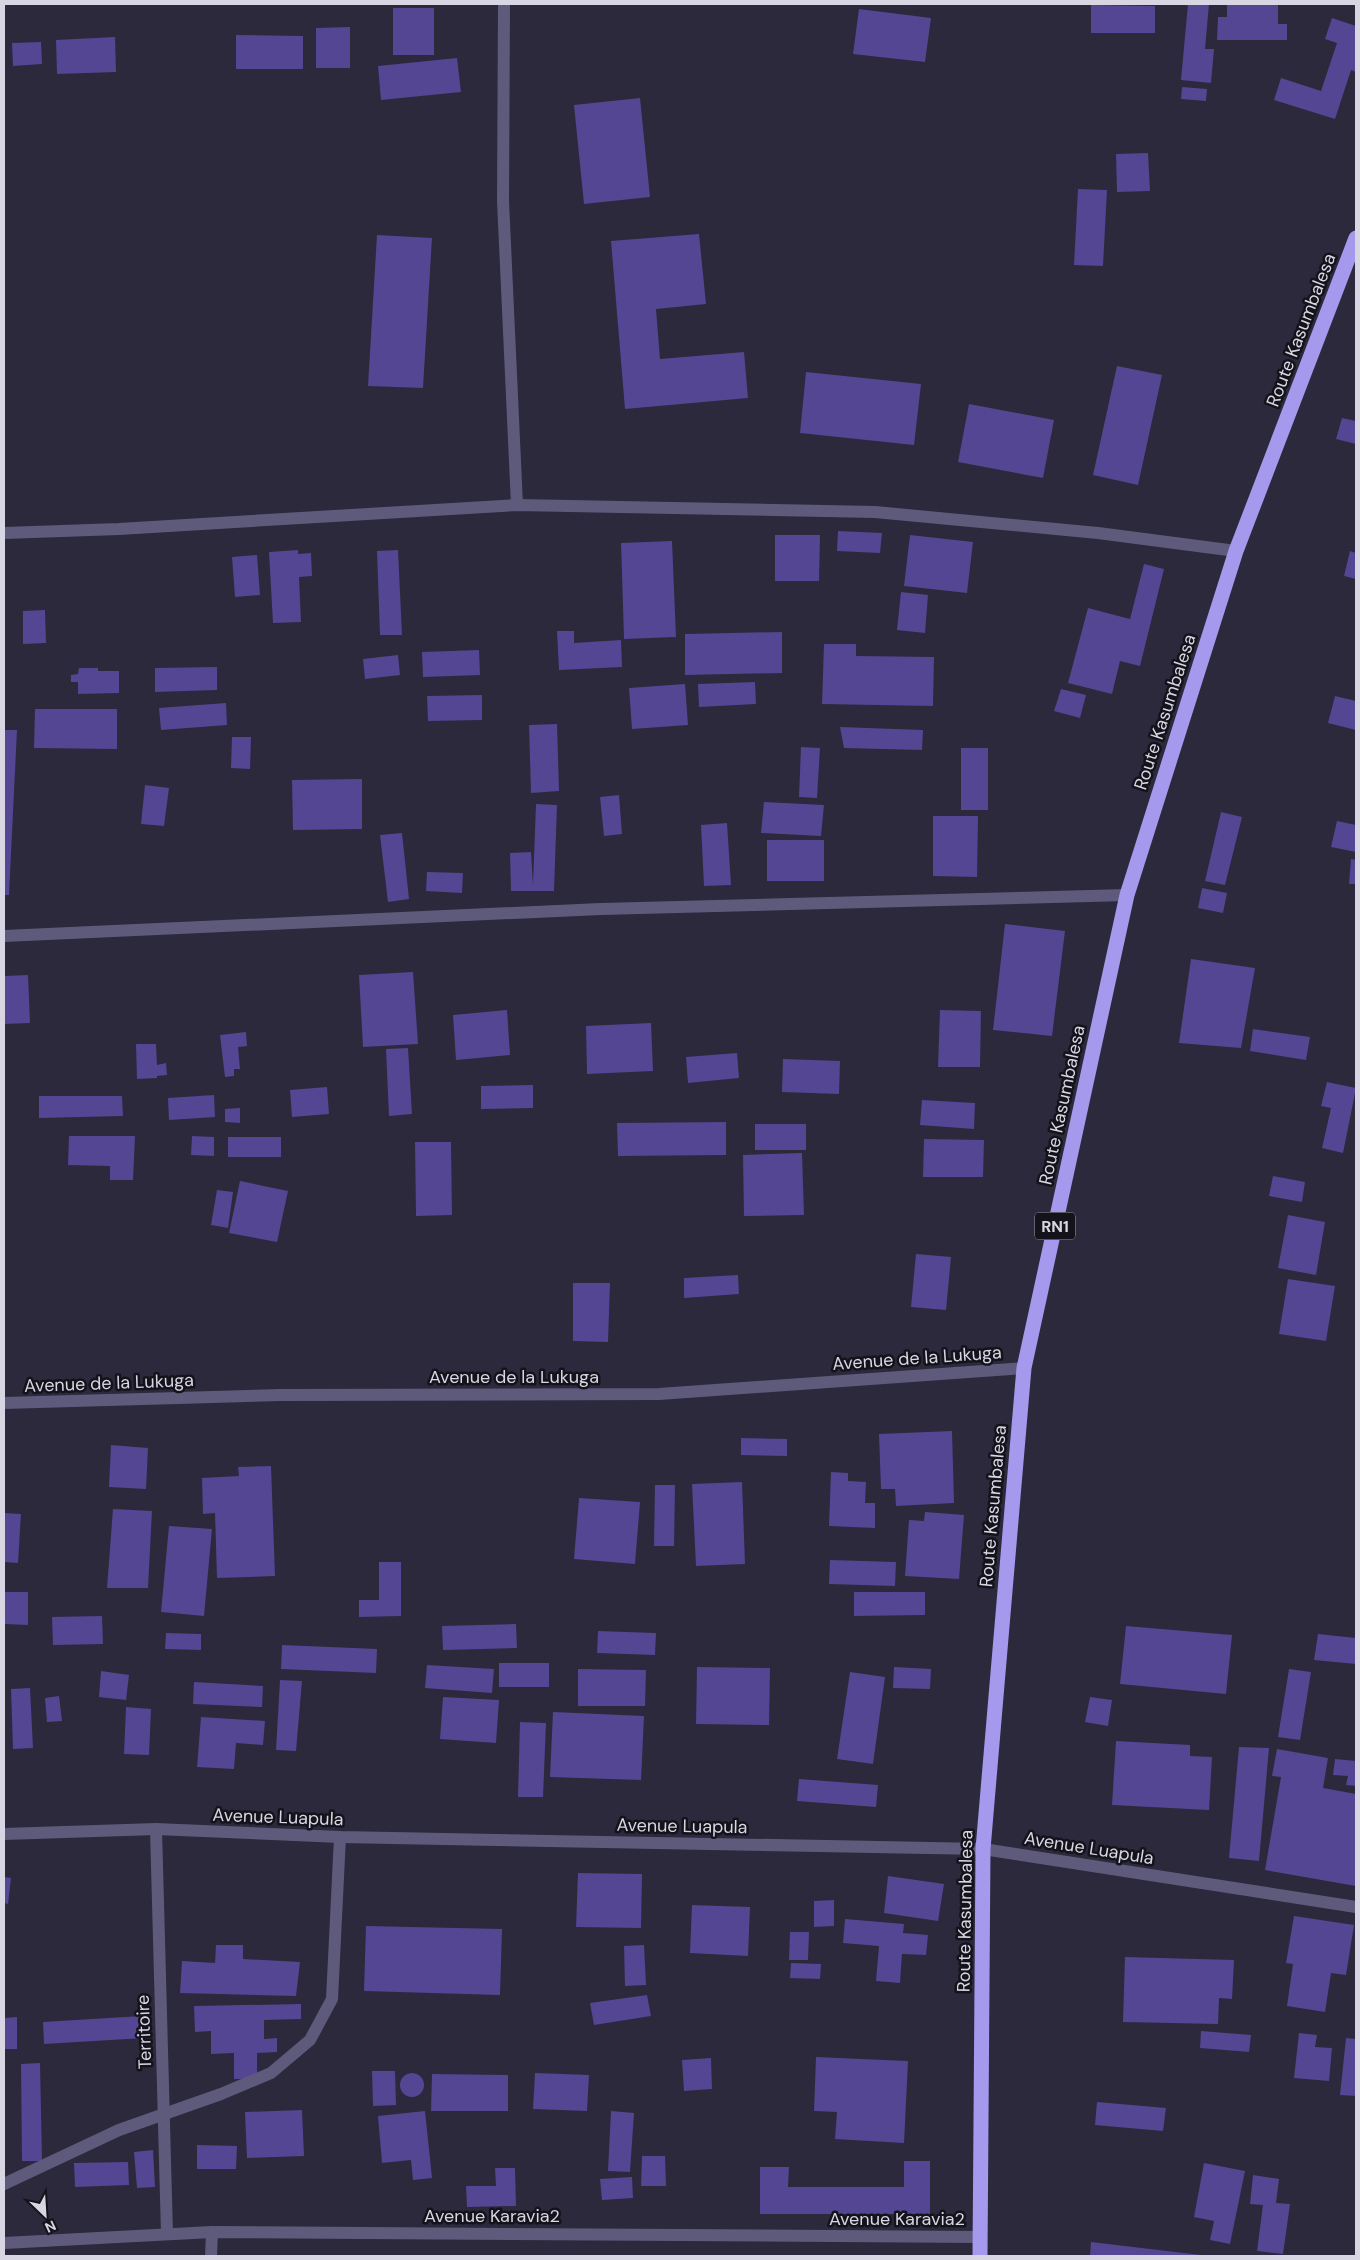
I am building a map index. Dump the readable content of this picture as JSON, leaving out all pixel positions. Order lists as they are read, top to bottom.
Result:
{
  "streets": {
    "highway": ["Route Kasumbalesa", "RN1"],
    "street": [
      "Avenue de la Lukuga",
      "Avenue Luapula",
      "Territoire",
      "Avenue Karavia2"
    ]
  },
  "crossings": [
    ["Route Kasumbalesa", "Avenue de la Lukuga"],
    ["Route Kasumbalesa", "Avenue Luapula"],
    ["Route Kasumbalesa", "Avenue Karavia2"],
    ["Avenue Luapula", "Territoire"],
    ["Territoire", "Avenue Karavia2"]
  ],
  "north": "bottom right"
}
